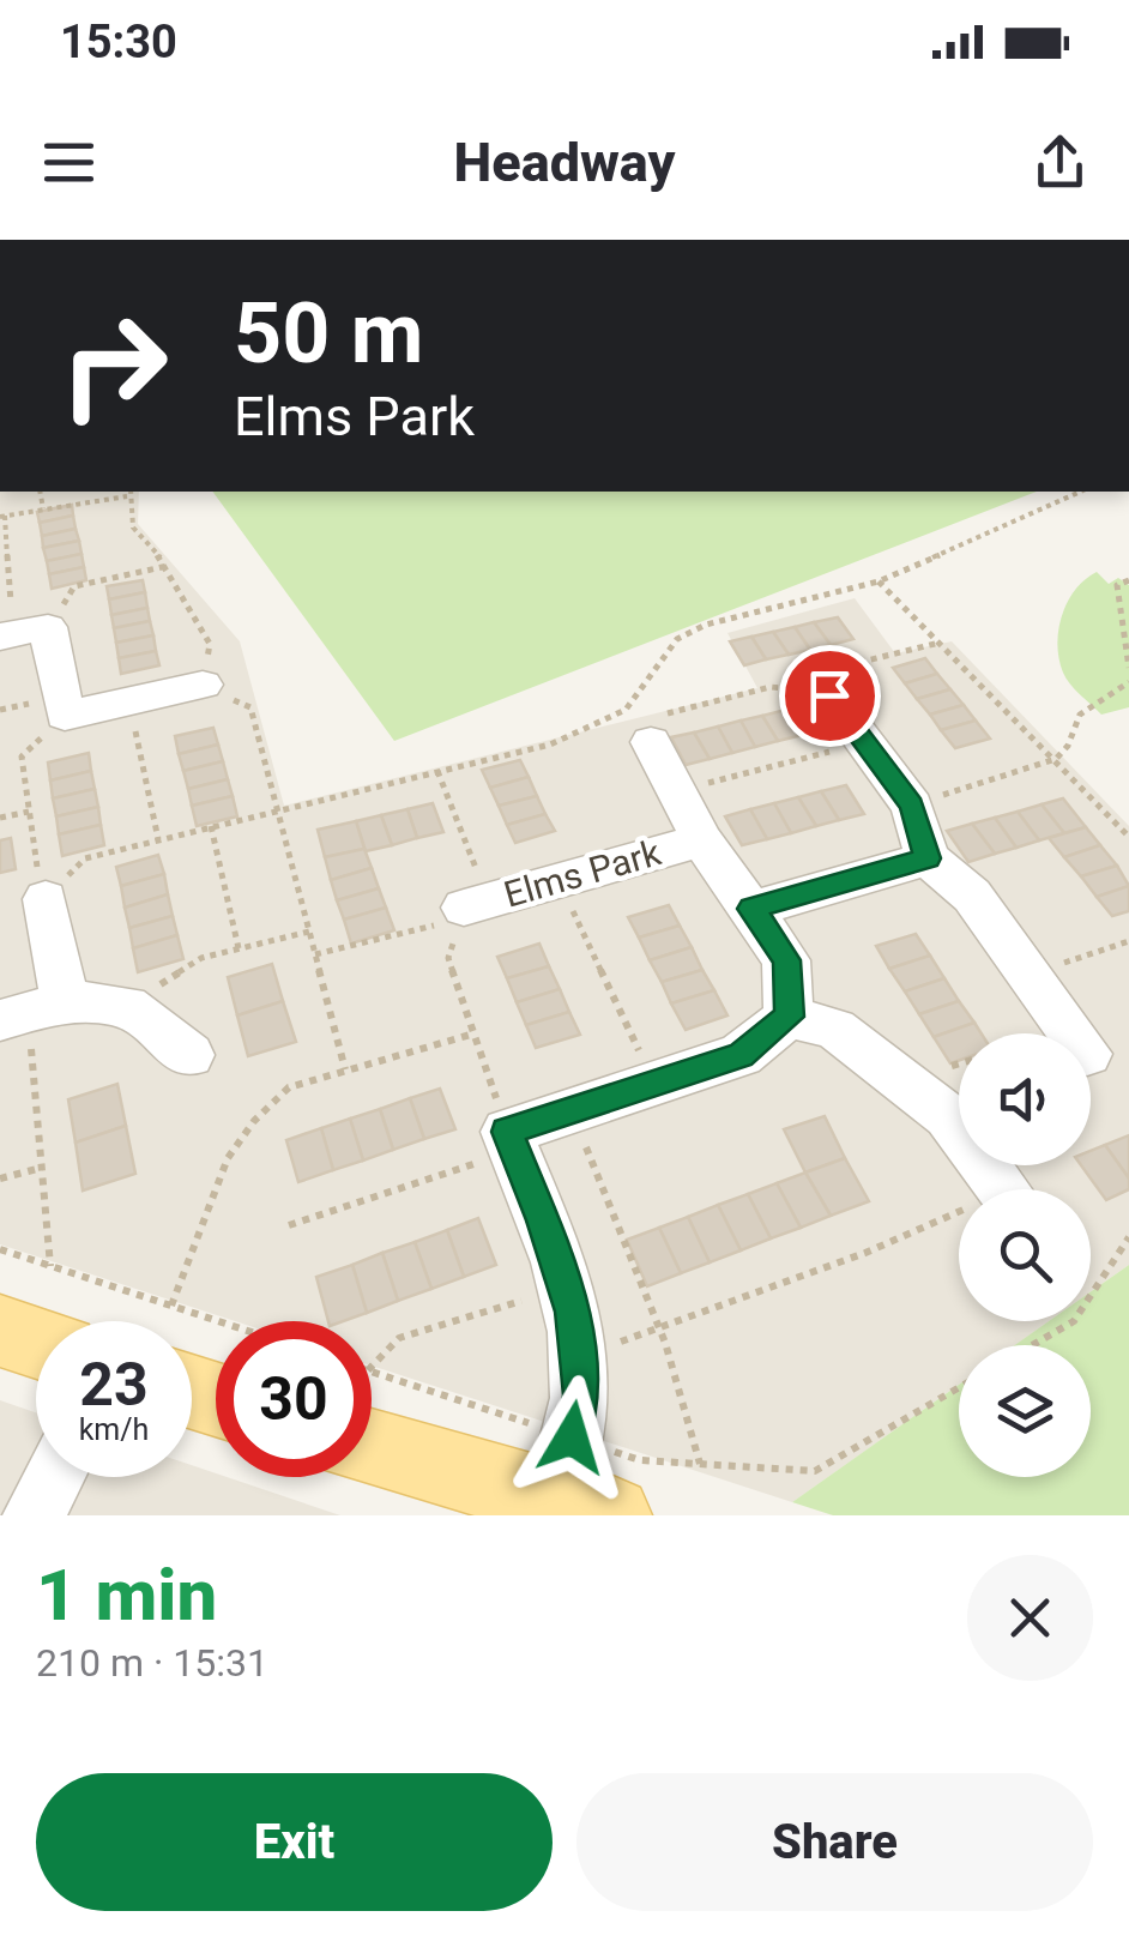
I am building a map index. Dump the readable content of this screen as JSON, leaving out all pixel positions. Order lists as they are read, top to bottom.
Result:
{
  "streets": {
    "street": ["Elms Park"]
  },
  "page": {
    "status": "15:30",
    "header": "Headway",
    "turn": ["50 m", "Elms Park"],
    "speed": "23 km/h",
    "limit": "30",
    "heading": ["1 min", "210 m · 15:31"],
    "buttons": ["Exit", "Share"]
  }
}
